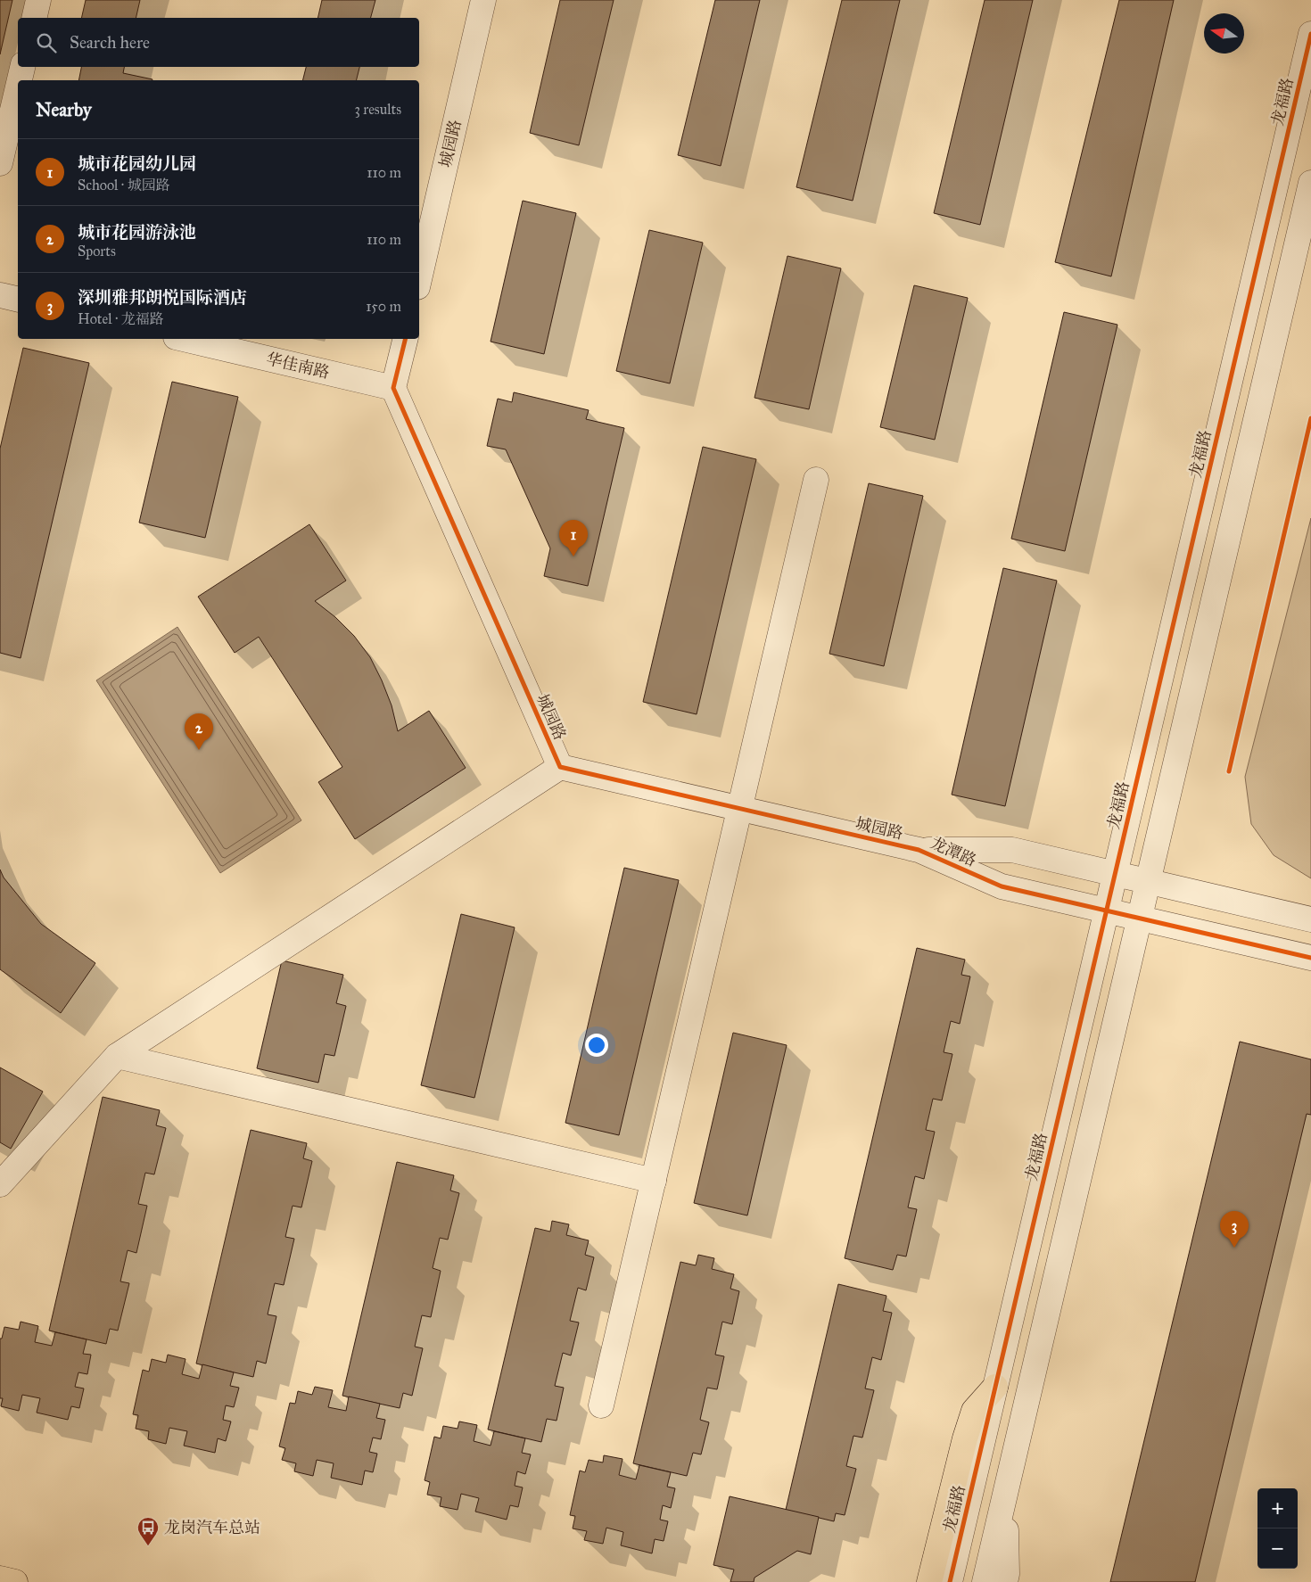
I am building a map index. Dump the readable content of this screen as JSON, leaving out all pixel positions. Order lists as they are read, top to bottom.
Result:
{
  "streets": {
    "street": [
      "龙福路",
      "城园路",
      "华佳南路",
      "龙潭路"
    ]
  },
  "crossings": [
    ["龙福路", "龙潭路"],
    ["城园路", "华佳南路"],
    ["城园路", "龙潭路"]
  ],
  "places": {
    "bus stop": ["龙岗汽车总站"]
  },
  "north": "left",
  "page": {
    "search": "Search here",
    "heading": ["Nearby", "3 results"],
    "list": [
      {
        "mark": "1",
        "name": "城市花园幼儿园",
        "note": "School · 城园路",
        "value": "110 m"
      },
      {
        "mark": "2",
        "name": "城市花园游泳池",
        "note": "Sports",
        "value": "110 m"
      },
      {
        "mark": "3",
        "name": "深圳雅邦朗悦国际酒店",
        "note": "Hotel · 龙福路",
        "value": "150 m"
      }
    ],
    "pins": ["1", "2", "3"],
    "map_buttons": ["+", "−"]
  }
}
